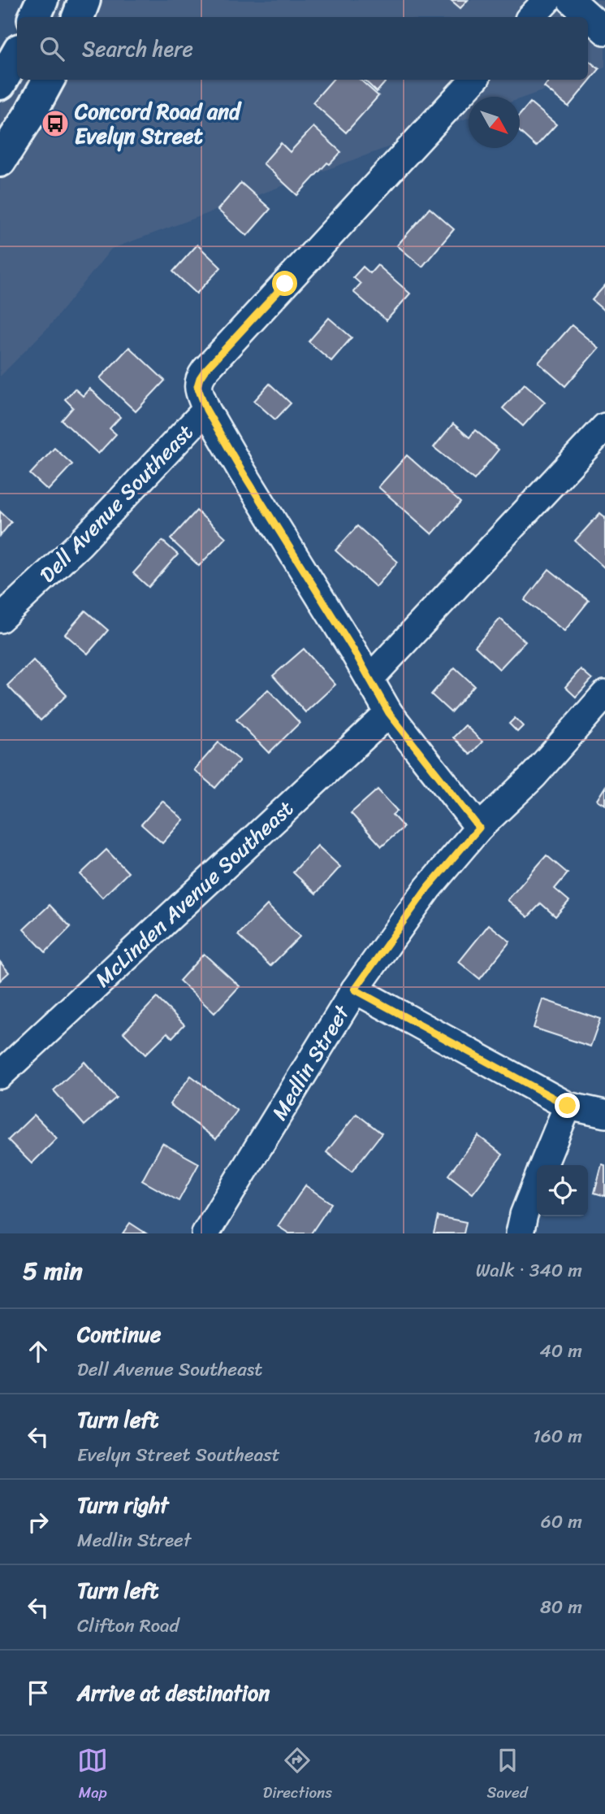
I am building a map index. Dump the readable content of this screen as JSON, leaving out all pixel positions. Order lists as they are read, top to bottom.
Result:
{
  "streets": {
    "street": ["Dell Avenue Southeast", "McLinden Avenue Southeast", "Medlin Street"]
  },
  "places": {
    "bus stop": ["Concord Road and Evelyn Street"]
  },
  "north": "bottom right",
  "page": {
    "search": "Search here",
    "heading": ["5 min", "Walk · 340 m"],
    "list": [
      ["Continue", "Dell Avenue Southeast", "40 m"],
      ["Turn left", "Evelyn Street Southeast", "160 m"],
      ["Turn right", "Medlin Street", "60 m"],
      ["Turn left", "Clifton Road", "80 m"],
      "Arrive at destination"
    ],
    "nav": ["Map", "Directions", "Saved"]
  }
}
